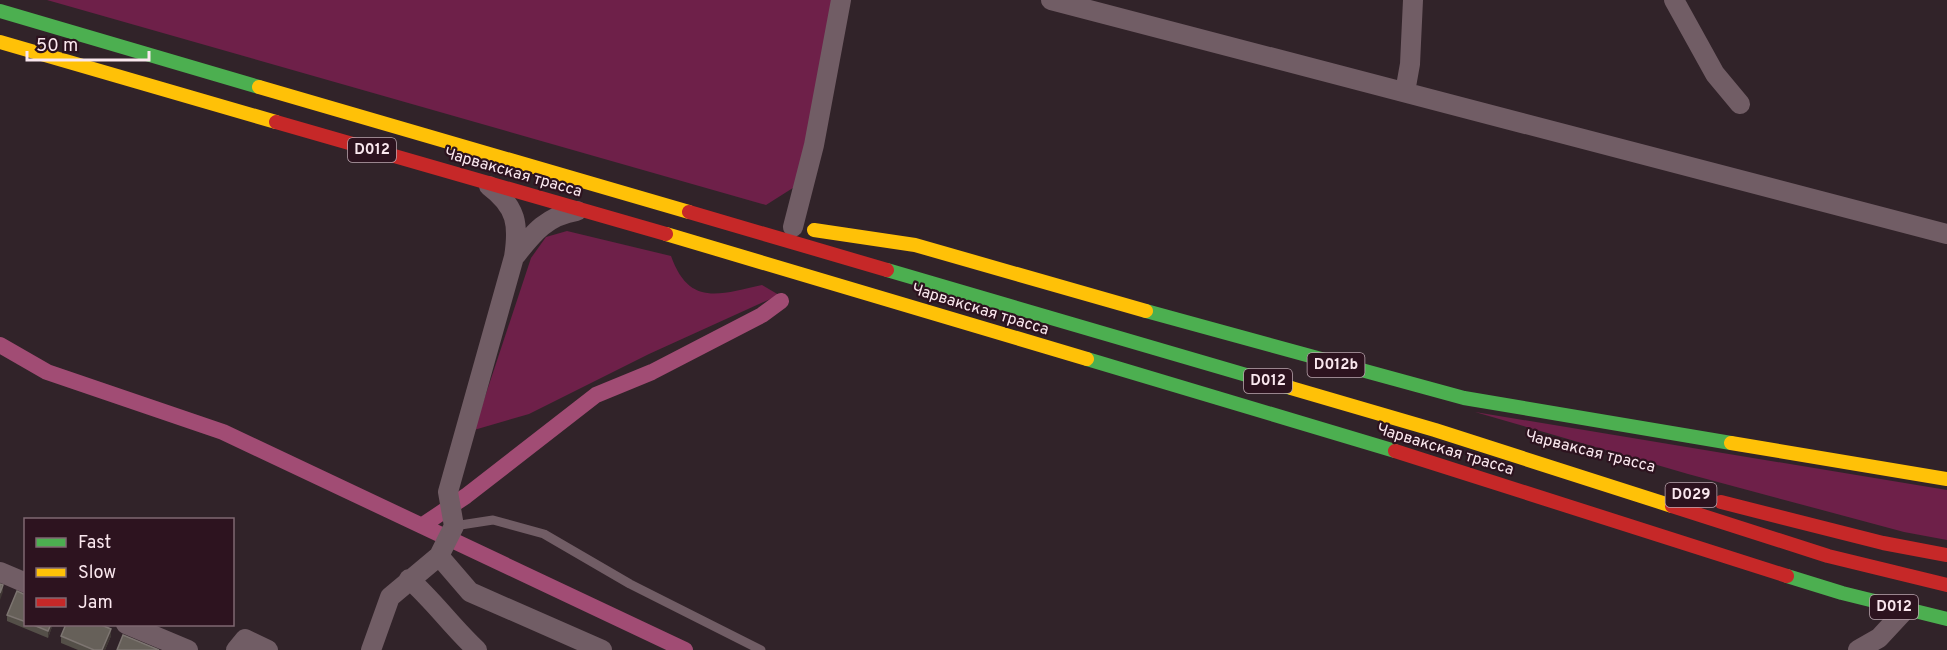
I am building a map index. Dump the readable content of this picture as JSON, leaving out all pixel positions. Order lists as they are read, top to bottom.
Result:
{
  "streets": {
    "highway": [
      "D012",
      "Чарвакская трасса",
      "D012b",
      "Чарваксая трасса",
      "D029"
    ]
  },
  "crossings": [
    ["Чарвакская трасса", "D012b"],
    ["Чарвакская трасса", "Чарваксая трасса"]
  ],
  "legend": ["Fast", "Slow", "Jam"],
  "scale_bar": "50 m"
}
